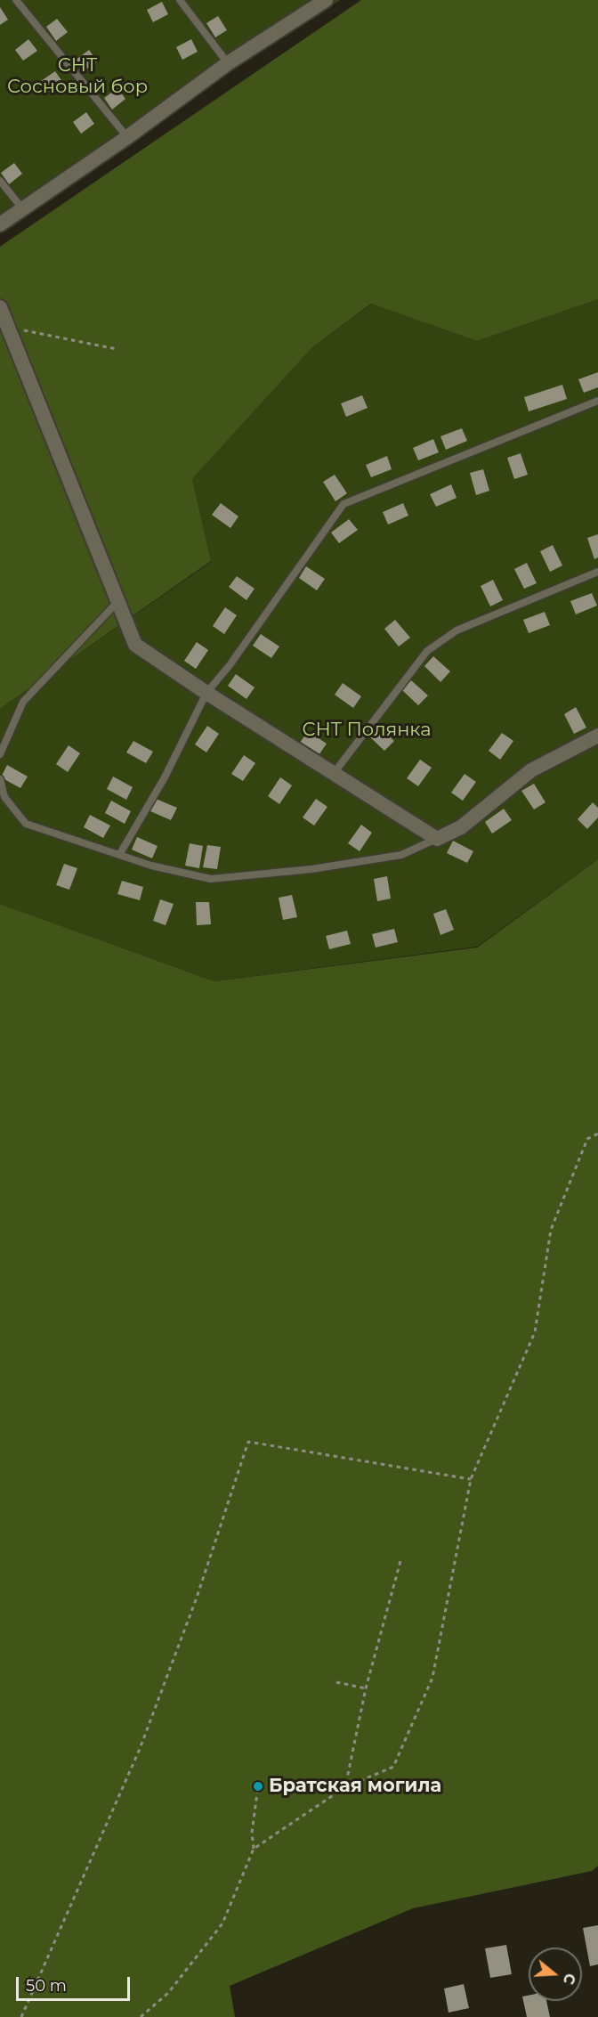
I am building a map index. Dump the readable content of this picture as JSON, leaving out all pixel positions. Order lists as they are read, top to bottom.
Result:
{
  "parks": ["СНТ Сосновый бор", "СНТ Полянка"],
  "places": ["Братская могила"],
  "scale_bar": "50 m",
  "north": "right"
}
